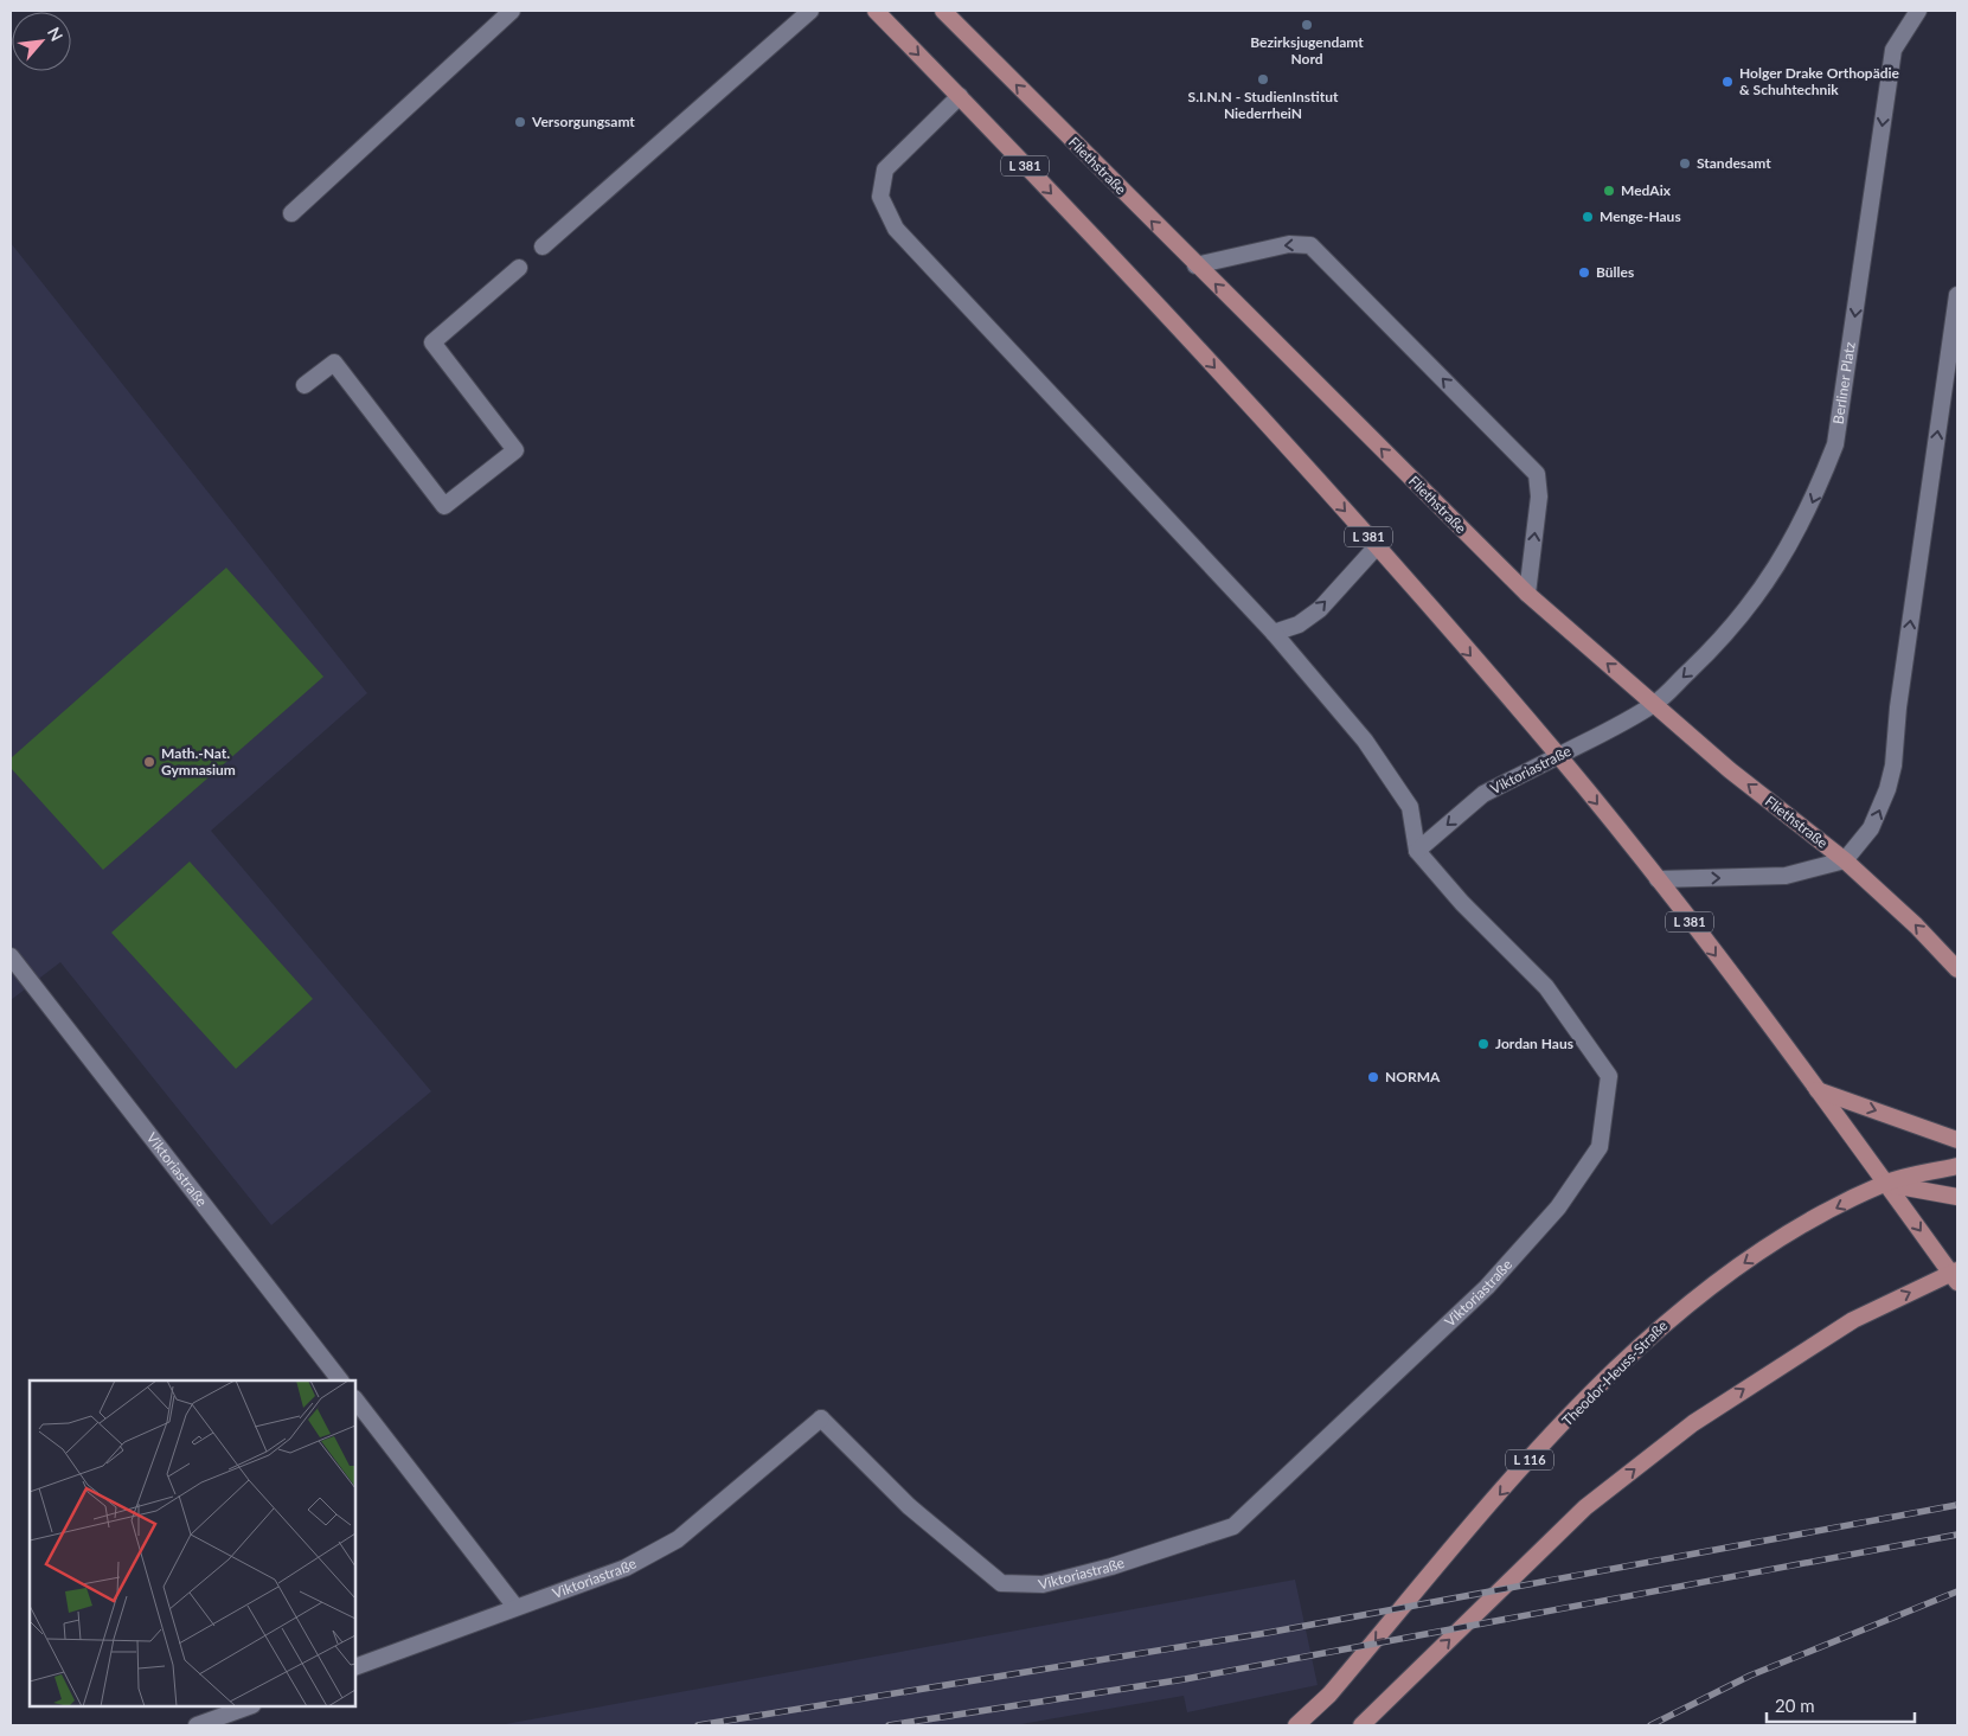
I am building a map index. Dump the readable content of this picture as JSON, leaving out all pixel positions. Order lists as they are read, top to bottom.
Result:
{
  "streets": {
    "main road": [
      "L 381",
      "Fliethstraße",
      "Theodor-Heuss-Straße",
      "L 116"
    ],
    "street": ["Berliner Platz", "Viktoriastraße"]
  },
  "crossings": [
    ["L 381", "Viktoriastraße"],
    ["L 381", "Theodor-Heuss-Straße"],
    ["L 381", "L 116"],
    ["Fliethstraße", "Berliner Platz"],
    ["Fliethstraße", "Viktoriastraße"],
    ["Berliner Platz", "Viktoriastraße"],
    ["Theodor-Heuss-Straße", "L 116"]
  ],
  "places": [
    "Bezirksjugendamt Nord",
    "S.I.N.N - StudienInstitut NiederrheiN",
    "Holger Drake Orthopädie & Schuhtechnik",
    "Versorgungsamt",
    "Standesamt",
    "MedAix",
    "Menge-Haus",
    "Bülles",
    "Math.-Nat. Gymnasium",
    "Jordan Haus",
    "NORMA"
  ],
  "scale_bar": "20 m",
  "north": "top right"
}
